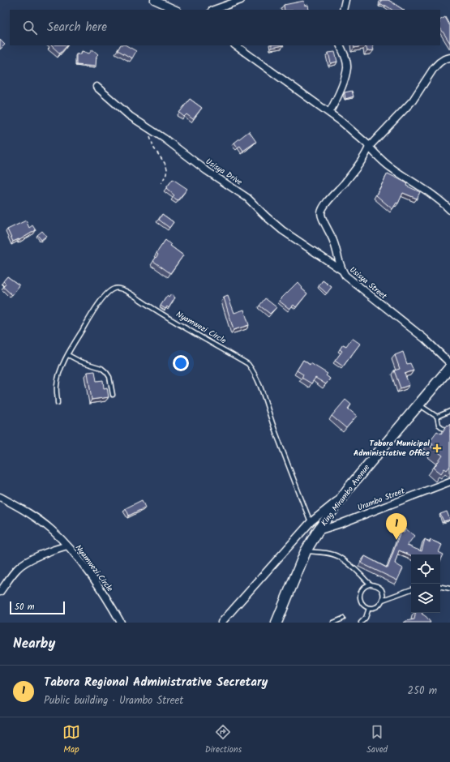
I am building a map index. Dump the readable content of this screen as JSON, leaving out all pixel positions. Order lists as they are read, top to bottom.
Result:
{
  "streets": {
    "main road": ["King Mirambo Avenue"],
    "street": [
      "Usisya Drive",
      "Usisya Street",
      "Nyamwezi Circle",
      "Urambo Street"
    ]
  },
  "crossings": [
    ["Usisya Drive", "Usisya Street"],
    ["King Mirambo Avenue", "Urambo Street"]
  ],
  "places": {
    "health": ["Tabora Municipal Administrative Office"]
  },
  "scale_bar": "50 m",
  "page": {
    "search": "Search here",
    "pins": "1",
    "scale": "50 m",
    "heading": "Nearby",
    "list": [
      {
        "mark": "1",
        "name": "Tabora Regional Administrative Secretary",
        "note": "Public building · Urambo Street",
        "value": "250 m"
      }
    ],
    "nav": ["Map", "Directions", "Saved"]
  }
}
